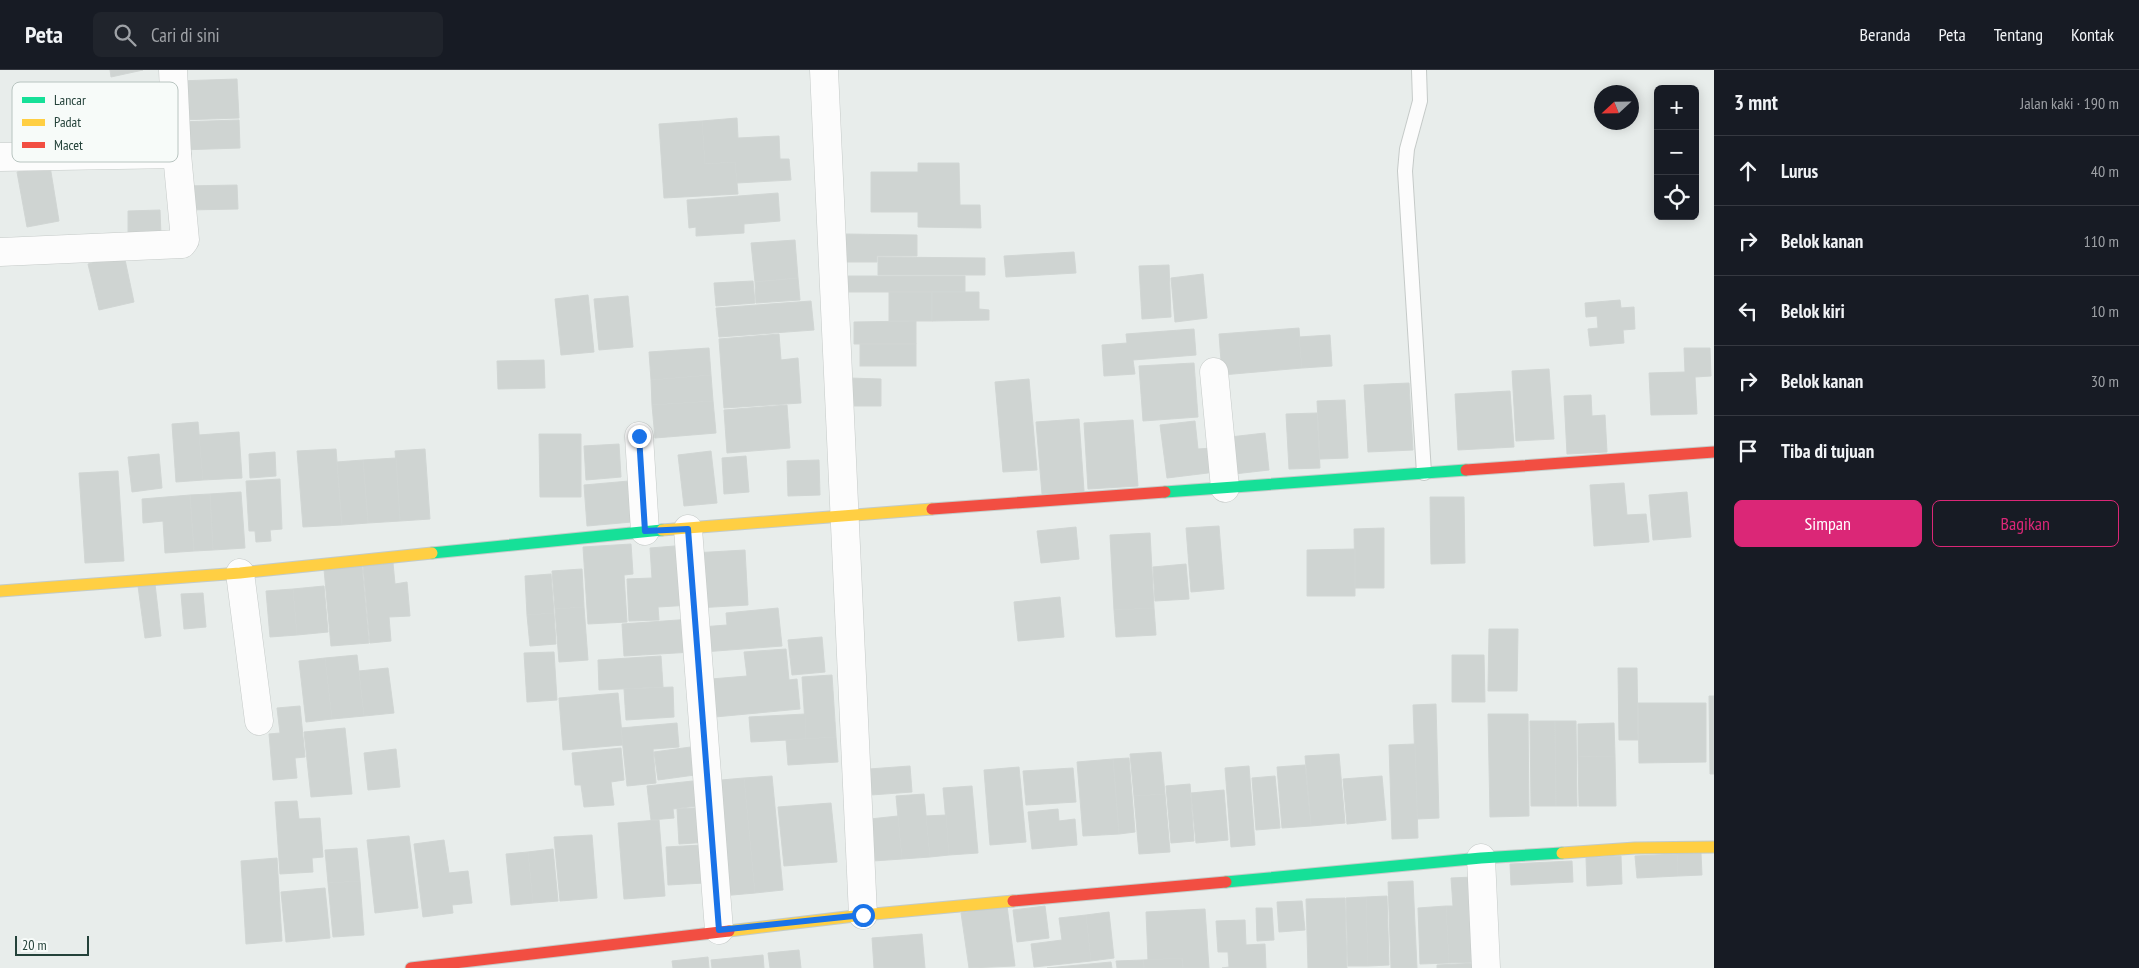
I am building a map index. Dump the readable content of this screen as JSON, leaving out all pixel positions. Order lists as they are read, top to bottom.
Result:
{
  "legend": ["Lancar", "Padat", "Macet"],
  "scale_bar": "20 m",
  "north": "left",
  "page": {
    "header": "Peta",
    "search": "Cari di sini",
    "nav": [
      "Beranda",
      "Peta",
      "Tentang",
      "Kontak"
    ],
    "heading": ["3 mnt", "Jalan kaki · 190 m"],
    "map_buttons": ["+", "−"],
    "list": [
      ["Lurus", "40 m"],
      ["Belok kanan", "110 m"],
      ["Belok kiri", "10 m"],
      ["Belok kanan", "30 m"],
      "Tiba di tujuan"
    ],
    "buttons": ["Simpan", "Bagikan"],
    "scale": "20 m"
  }
}
